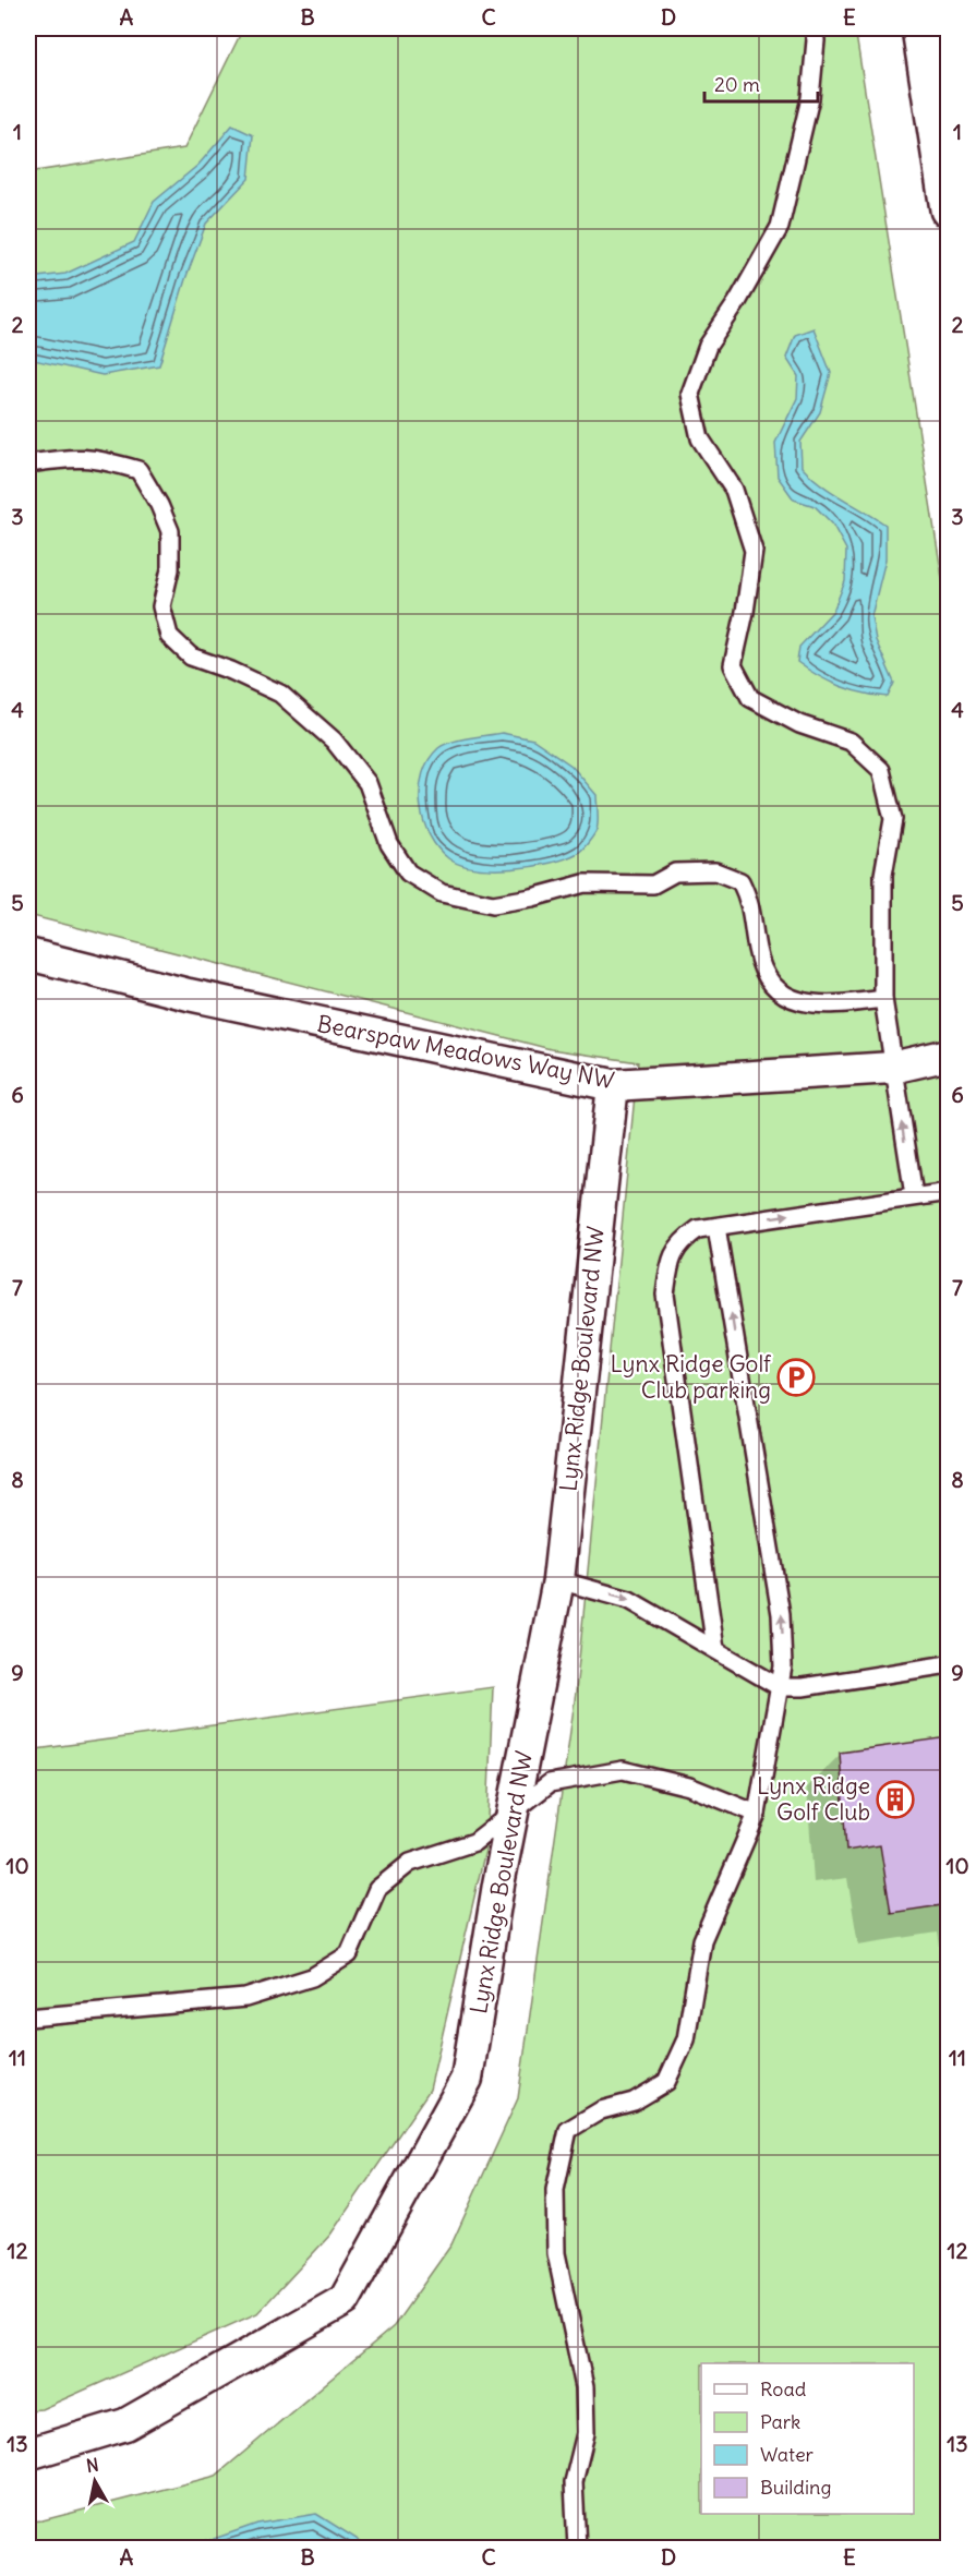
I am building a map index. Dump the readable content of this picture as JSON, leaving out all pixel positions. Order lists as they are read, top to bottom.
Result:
{
  "streets": {
    "street": ["Bearspaw Meadows Way NW", "Lynx Ridge Boulevard NW"]
  },
  "crossings": [
    ["Bearspaw Meadows Way NW", "Lynx Ridge Boulevard NW"]
  ],
  "places": {
    "parking": ["Lynx Ridge Golf Club parking"],
    "building": ["Lynx Ridge Golf Club"]
  },
  "legend": [
    "Road",
    "Park",
    "Water",
    "Building"
  ],
  "scale_bar": "20 m",
  "north": "top",
  "grid": {
    "columns": [
      "A",
      "B",
      "C",
      "D",
      "E"
    ],
    "rows": [
      "1",
      "2",
      "3",
      "4",
      "5",
      "6",
      "7",
      "8",
      "9",
      "10",
      "11",
      "12",
      "13"
    ]
  }
}
